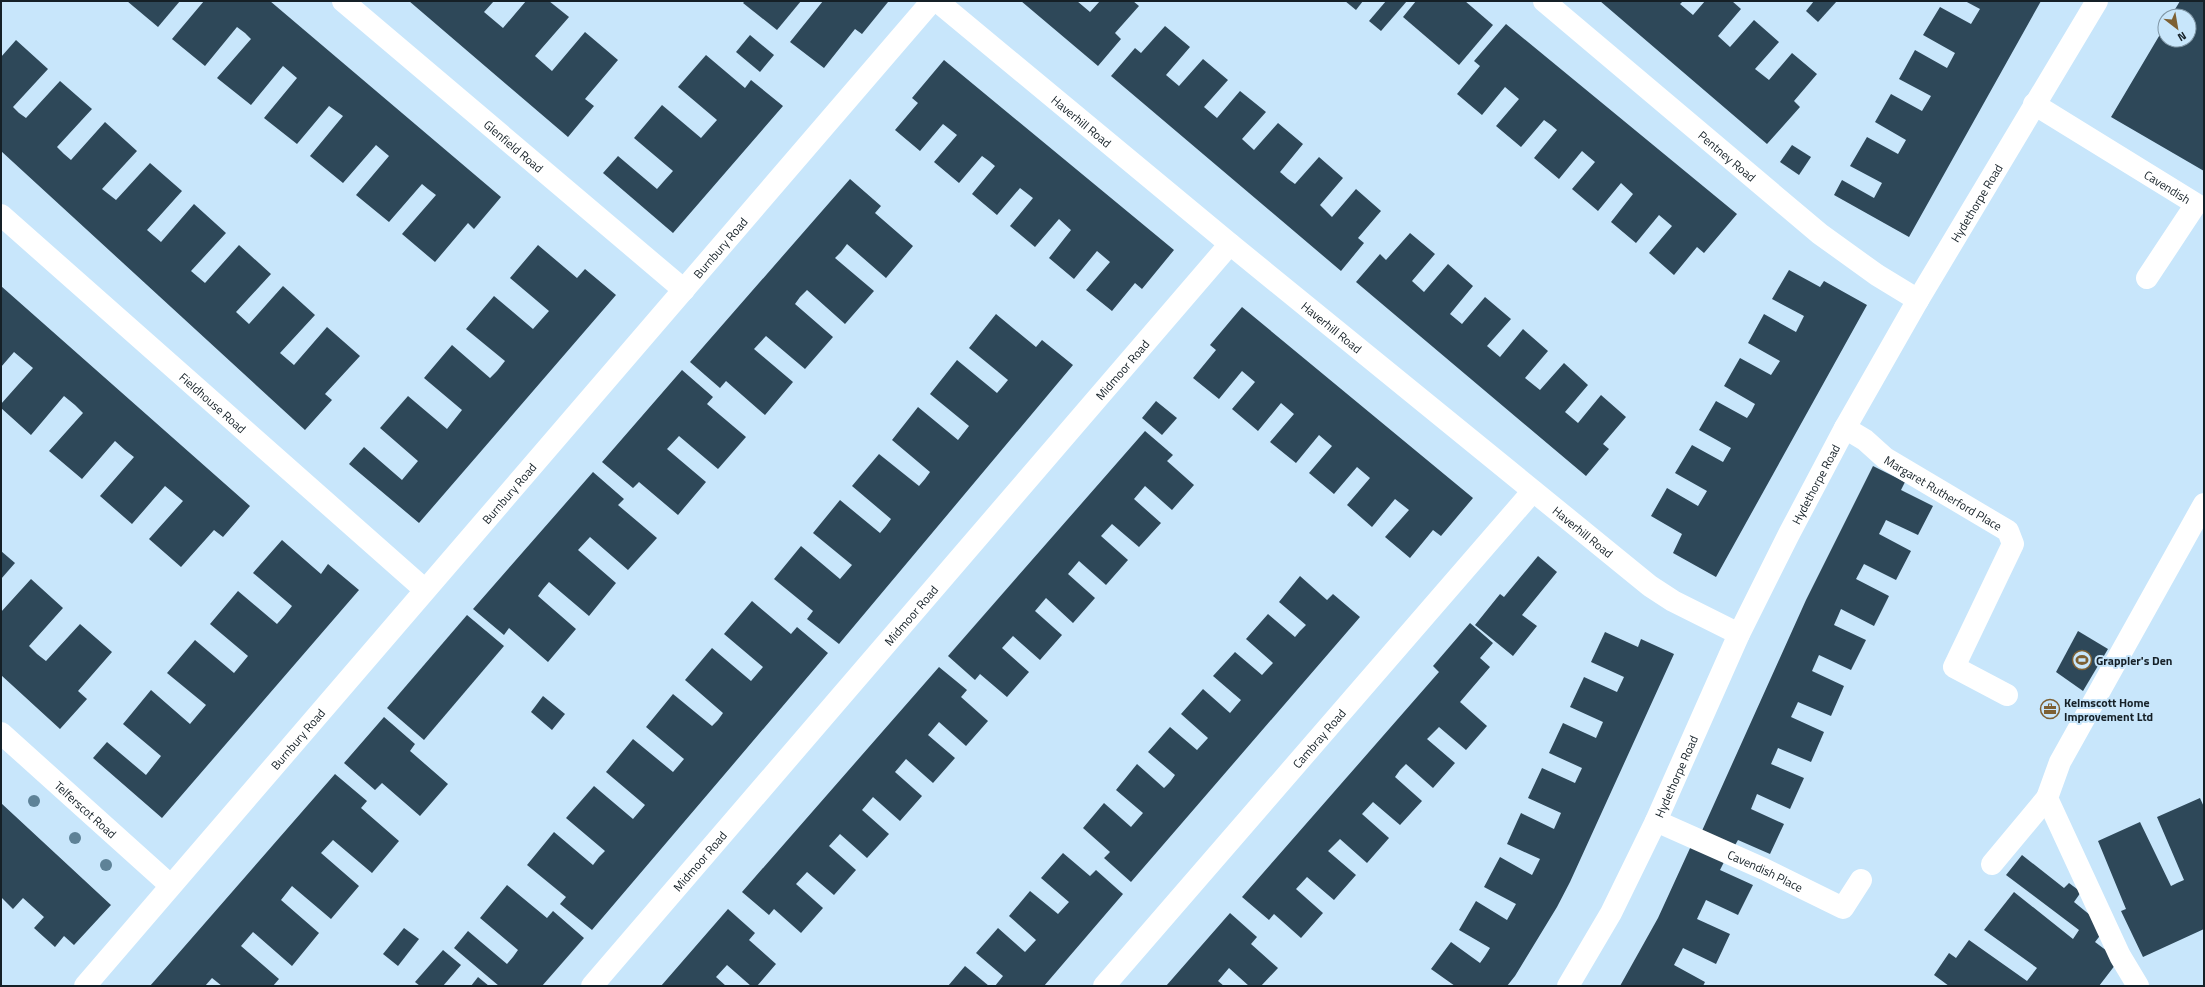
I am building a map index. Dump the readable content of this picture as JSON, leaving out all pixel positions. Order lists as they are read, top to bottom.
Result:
{
  "streets": {
    "street": [
      "Haverhill Road",
      "Glenfield Road",
      "Pentney Road",
      "Cavendish",
      "Hydethorpe Road",
      "Burnbury Road",
      "Midmoor Road",
      "Fieldhouse Road",
      "Margaret Rutherford Place",
      "Cambray Road",
      "Telferscot Road",
      "Cavendish Place"
    ]
  },
  "crossings": [
    ["Haverhill Road", "Hydethorpe Road"],
    ["Haverhill Road", "Midmoor Road"],
    ["Haverhill Road", "Cambray Road"],
    ["Glenfield Road", "Burnbury Road"],
    ["Pentney Road", "Hydethorpe Road"],
    ["Cavendish", "Hydethorpe Road"],
    ["Hydethorpe Road", "Margaret Rutherford Place"],
    ["Hydethorpe Road", "Cavendish Place"],
    ["Burnbury Road", "Fieldhouse Road"],
    ["Burnbury Road", "Telferscot Road"]
  ],
  "places": {
    "sports": ["Grappler's Den"],
    "office": ["Kelmscott Home Improvement Ltd"]
  },
  "north": "bottom right"
}
